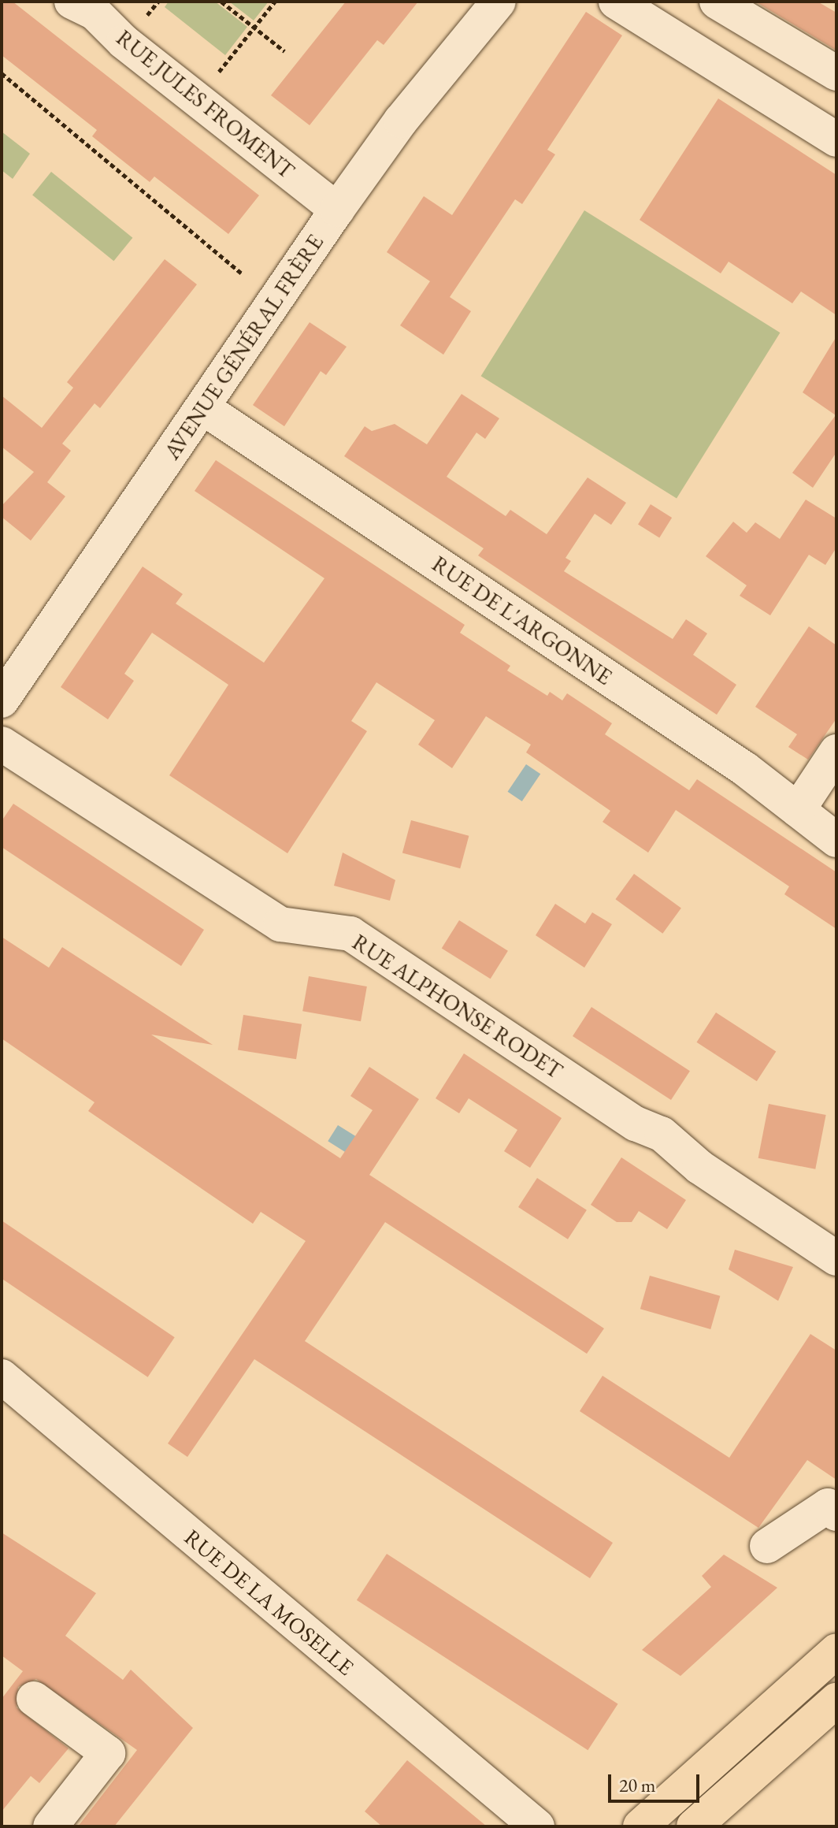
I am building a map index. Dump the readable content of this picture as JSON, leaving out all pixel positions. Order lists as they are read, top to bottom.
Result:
{
  "streets": {
    "street": [
      "RUE JULES FROMENT",
      "AVENUE GÉNÉRAL FRÈRE",
      "RUE DE L'ARGONNE",
      "RUE ALPHONSE RODET",
      "RUE DE LA MOSELLE"
    ]
  },
  "crossings": [
    ["RUE JULES FROMENT", "AVENUE GÉNÉRAL FRÈRE"],
    ["AVENUE GÉNÉRAL FRÈRE", "RUE DE L'ARGONNE"]
  ],
  "scale_bar": "20 m"
}
